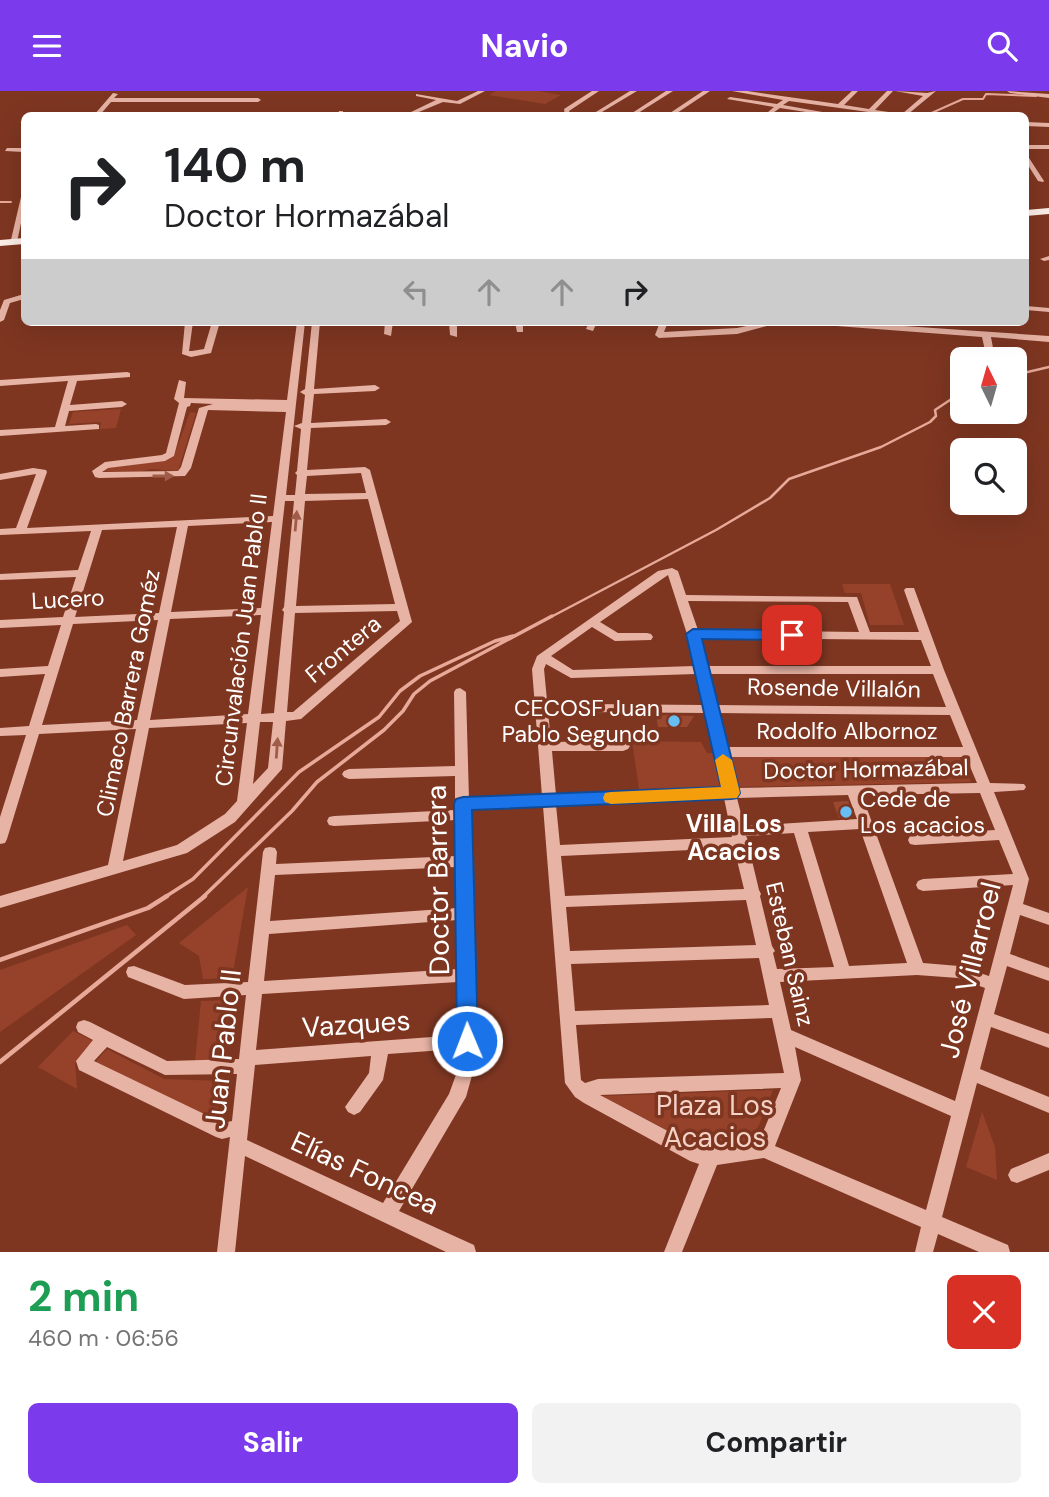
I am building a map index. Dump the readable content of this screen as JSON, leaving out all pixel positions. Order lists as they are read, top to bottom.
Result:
{
  "streets": {
    "street": [
      "Lucero",
      "Circunvalación Juan Pablo II",
      "Frontera",
      "Rosende Villalón",
      "Climaco Barrera Goméz",
      "Rodolfo Albornoz",
      "Doctor Hormazábal",
      "Doctor Barrera",
      "Esteban Sainz",
      "José Villarroel",
      "Vazques",
      "Juan Pablo II",
      "Elías Foncea"
    ]
  },
  "crossings": [
    ["Lucero", "Circunvalación Juan Pablo II"],
    ["Lucero", "Climaco Barrera Goméz"],
    ["Circunvalación Juan Pablo II", "Frontera"],
    ["Frontera", "Climaco Barrera Goméz"],
    ["Rosende Villalón", "Esteban Sainz"],
    ["Rosende Villalón", "José Villarroel"],
    ["Rodolfo Albornoz", "Esteban Sainz"],
    ["Rodolfo Albornoz", "José Villarroel"],
    ["Doctor Hormazábal", "Doctor Barrera"],
    ["Doctor Hormazábal", "Esteban Sainz"],
    ["Doctor Hormazábal", "José Villarroel"],
    ["Doctor Barrera", "Vazques"],
    ["Doctor Barrera", "Elías Foncea"],
    ["Vazques", "Juan Pablo II"],
    ["Vazques", "Elías Foncea"],
    ["Juan Pablo II", "Elías Foncea"]
  ],
  "districts": ["Villa Los Acacios"],
  "parks": ["Plaza Los Acacios"],
  "places": ["CECOSF Juan Pablo Segundo", "Cede de Los acacios"],
  "north": "top",
  "page": {
    "header": "Navio",
    "turn": ["140 m", "Doctor Hormazábal"],
    "heading": ["2 min", "460 m · 06:56"],
    "buttons": ["Salir", "Compartir"]
  }
}
